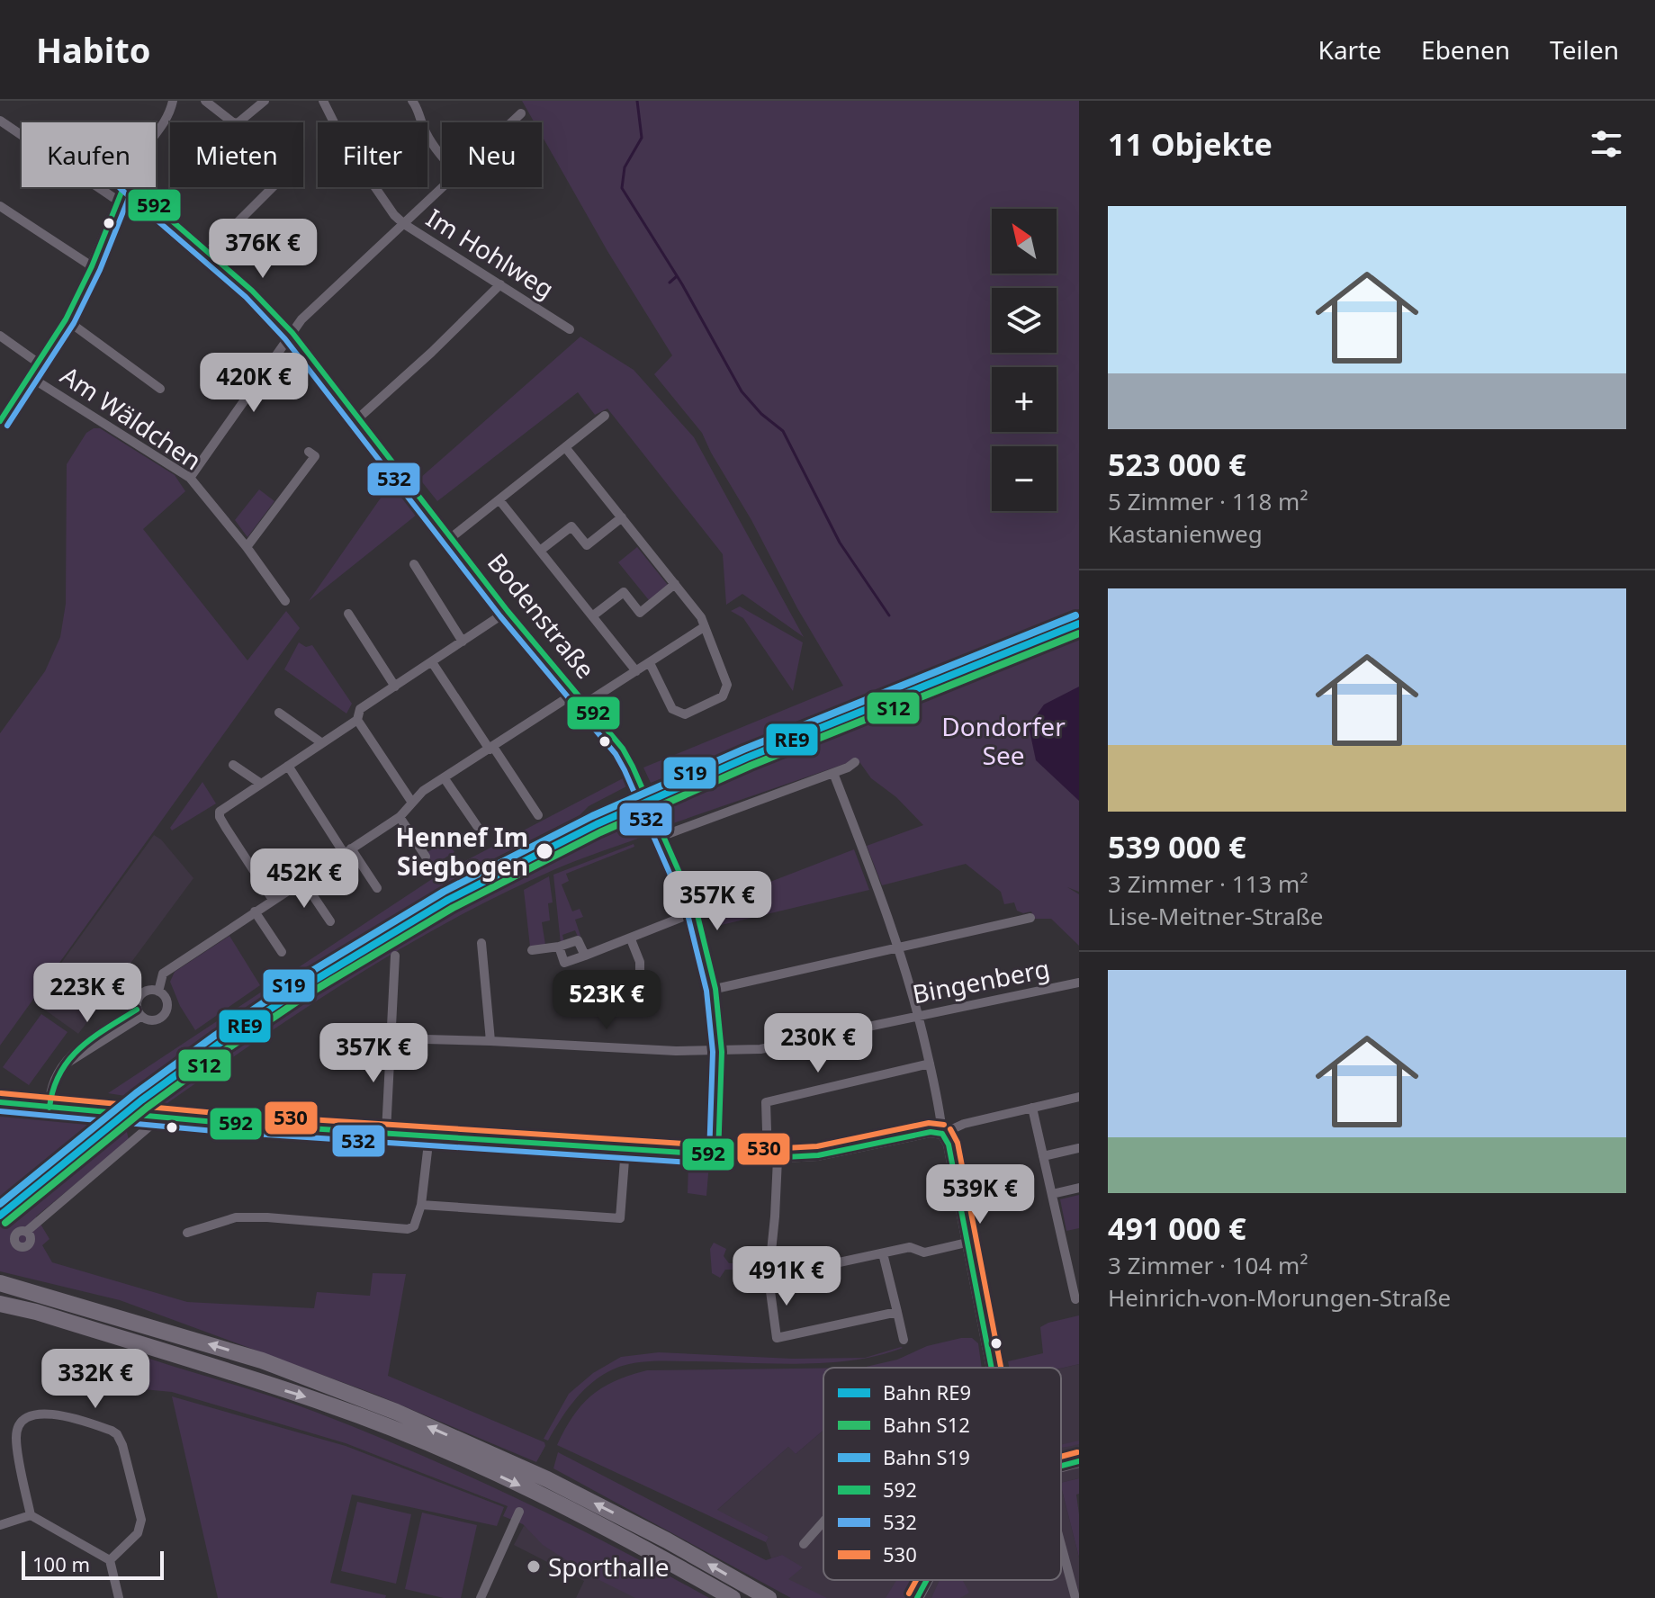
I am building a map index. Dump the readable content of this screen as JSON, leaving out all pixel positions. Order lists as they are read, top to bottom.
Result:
{
  "streets": {
    "street": [
      "Im Hohlweg",
      "Am Wäldchen",
      "Bodenstraße",
      "Bingenberg"
    ]
  },
  "crossings": [
    ["Bodenstraße", "Bingenberg"]
  ],
  "parks": ["Dondorfer See"],
  "places": ["Hennef Im Siegbogen", "Sporthalle"],
  "lines": [
    "transit line 592",
    "transit line 532",
    "rail line S19",
    "rail line RE9",
    "rail line S12",
    "transit line 530"
  ],
  "legend": [
    "Bahn RE9",
    "Bahn S12",
    "Bahn S19",
    "592",
    "532",
    "530"
  ],
  "scale_bar": "100 m",
  "north": "top left",
  "page": {
    "header": "Habito",
    "nav": ["Karte", "Ebenen", "Teilen"],
    "heading": "11 Objekte",
    "chip": [
      "Kaufen",
      "Mieten",
      "Filter",
      "Neu"
    ],
    "list": [
      {
        "name": "523 000 €",
        "note": "5 Zimmer · 118 m² · Kastanienweg"
      },
      {
        "name": "539 000 €",
        "note": "3 Zimmer · 113 m² · Lise-Meitner-Straße"
      },
      {
        "name": "491 000 €",
        "note": "3 Zimmer · 104 m² · Heinrich-von-Morungen-Straße"
      }
    ],
    "map_buttons": ["+", "−"],
    "price": [
      "376K €",
      "420K €",
      "452K €",
      "357K €",
      "223K €",
      "523K €",
      "230K €",
      "357K €",
      "539K €",
      "491K €",
      "332K €"
    ],
    "scale": "100 m"
  }
}
